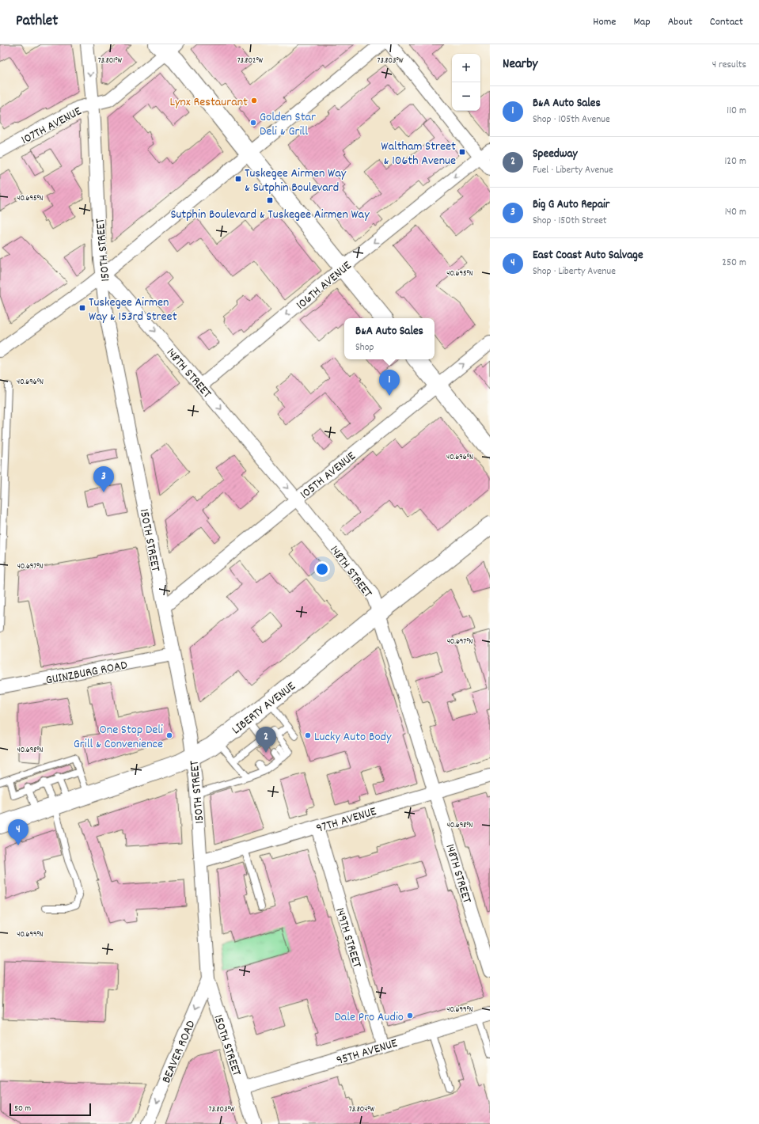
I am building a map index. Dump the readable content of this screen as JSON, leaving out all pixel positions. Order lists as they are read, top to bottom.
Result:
{
  "streets": {
    "main road": ["LIBERTY AVENUE"],
    "street": [
      "107TH AVENUE",
      "150TH STREET",
      "106TH AVENUE",
      "148TH STREET",
      "105TH AVENUE",
      "GUINZBURG ROAD",
      "97TH AVENUE",
      "149TH STREET",
      "95TH AVENUE",
      "BEAVER ROAD"
    ]
  },
  "crossings": [
    ["107TH AVENUE", "150TH STREET"],
    ["150TH STREET", "148TH STREET"],
    ["150TH STREET", "105TH AVENUE"],
    ["150TH STREET", "GUINZBURG ROAD"],
    ["150TH STREET", "LIBERTY AVENUE"],
    ["150TH STREET", "97TH AVENUE"],
    ["150TH STREET", "95TH AVENUE"],
    ["150TH STREET", "BEAVER ROAD"],
    ["106TH AVENUE", "148TH STREET"],
    ["148TH STREET", "105TH AVENUE"],
    ["148TH STREET", "LIBERTY AVENUE"],
    ["148TH STREET", "97TH AVENUE"],
    ["97TH AVENUE", "149TH STREET"],
    ["149TH STREET", "95TH AVENUE"]
  ],
  "one_way": ["106TH AVENUE", "148TH STREET", "BEAVER ROAD"],
  "places": {
    "other": [
      "Lynx Restaurant",
      "Golden Star Deli & Grill",
      "One Stop Deli Grill & Convenience",
      "Lucky Auto Body",
      "Dale Pro Audio"
    ],
    "transit": [
      "Waltham Street & 106th Avenue",
      "Tuskegee Airmen Way & Sutphin Boulevard",
      "Sutphin Boulevard & Tuskegee Airmen Way",
      "Tuskegee Airmen Way & 153rd Street"
    ]
  },
  "scale_bar": "50 m",
  "page": {
    "header": "Pathlet",
    "nav": [
      "Home",
      "Map",
      "About",
      "Contact"
    ],
    "heading": ["Nearby", "4 results"],
    "map_buttons": ["+", "−"],
    "list": [
      {
        "mark": "1",
        "name": "B&A Auto Sales",
        "note": "Shop · 105th Avenue",
        "value": "110 m"
      },
      {
        "mark": "2",
        "name": "Speedway",
        "note": "Fuel · Liberty Avenue",
        "value": "120 m"
      },
      {
        "mark": "3",
        "name": "Big G Auto Repair",
        "note": "Shop · 150th Street",
        "value": "140 m"
      },
      {
        "mark": "4",
        "name": "East Coast Auto Salvage",
        "note": "Shop · Liberty Avenue",
        "value": "250 m"
      }
    ],
    "popup": ["B&A Auto Sales", "Shop"],
    "pins": [
      "1",
      "3",
      "2",
      "4"
    ],
    "scale": "50 m"
  },
  "coordinates": [
    "73.801°W",
    "73.802°W",
    "73.803°W",
    "40.695°N",
    "40.696°N",
    "40.697°N",
    "40.698°N",
    "40.699°N",
    "73.804°W"
  ]
}
